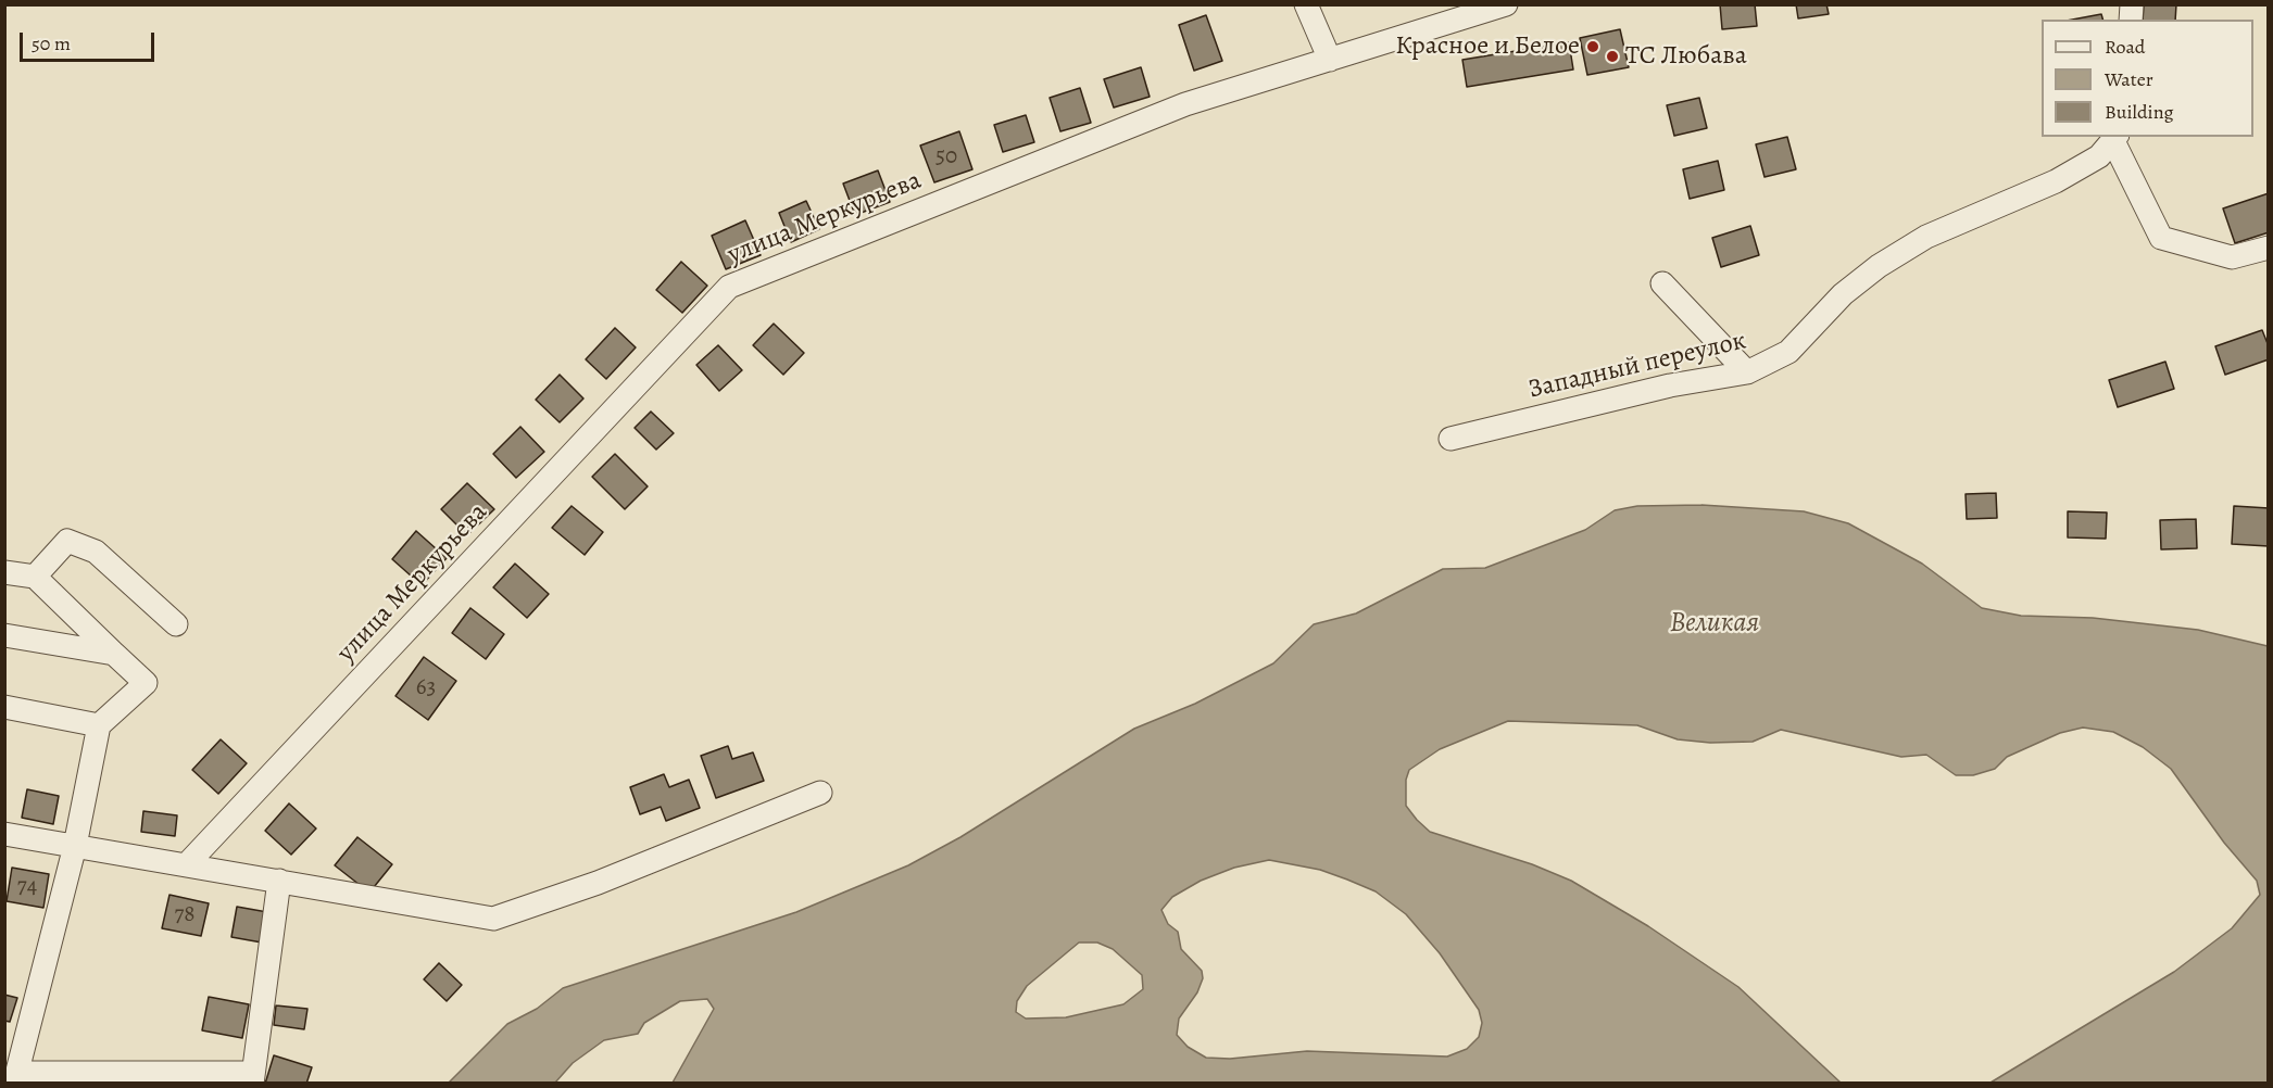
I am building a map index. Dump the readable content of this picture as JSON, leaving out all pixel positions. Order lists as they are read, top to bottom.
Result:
{
  "streets": {
    "street": ["улица Меркурьева", "Западный переулок"]
  },
  "water": ["Великая"],
  "places": ["Красное и Белое", "ТС Любава"],
  "house_numbers": [
    "50",
    "63",
    "74",
    "78"
  ],
  "legend": ["Road", "Water", "Building"],
  "scale_bar": "50 m"
}
